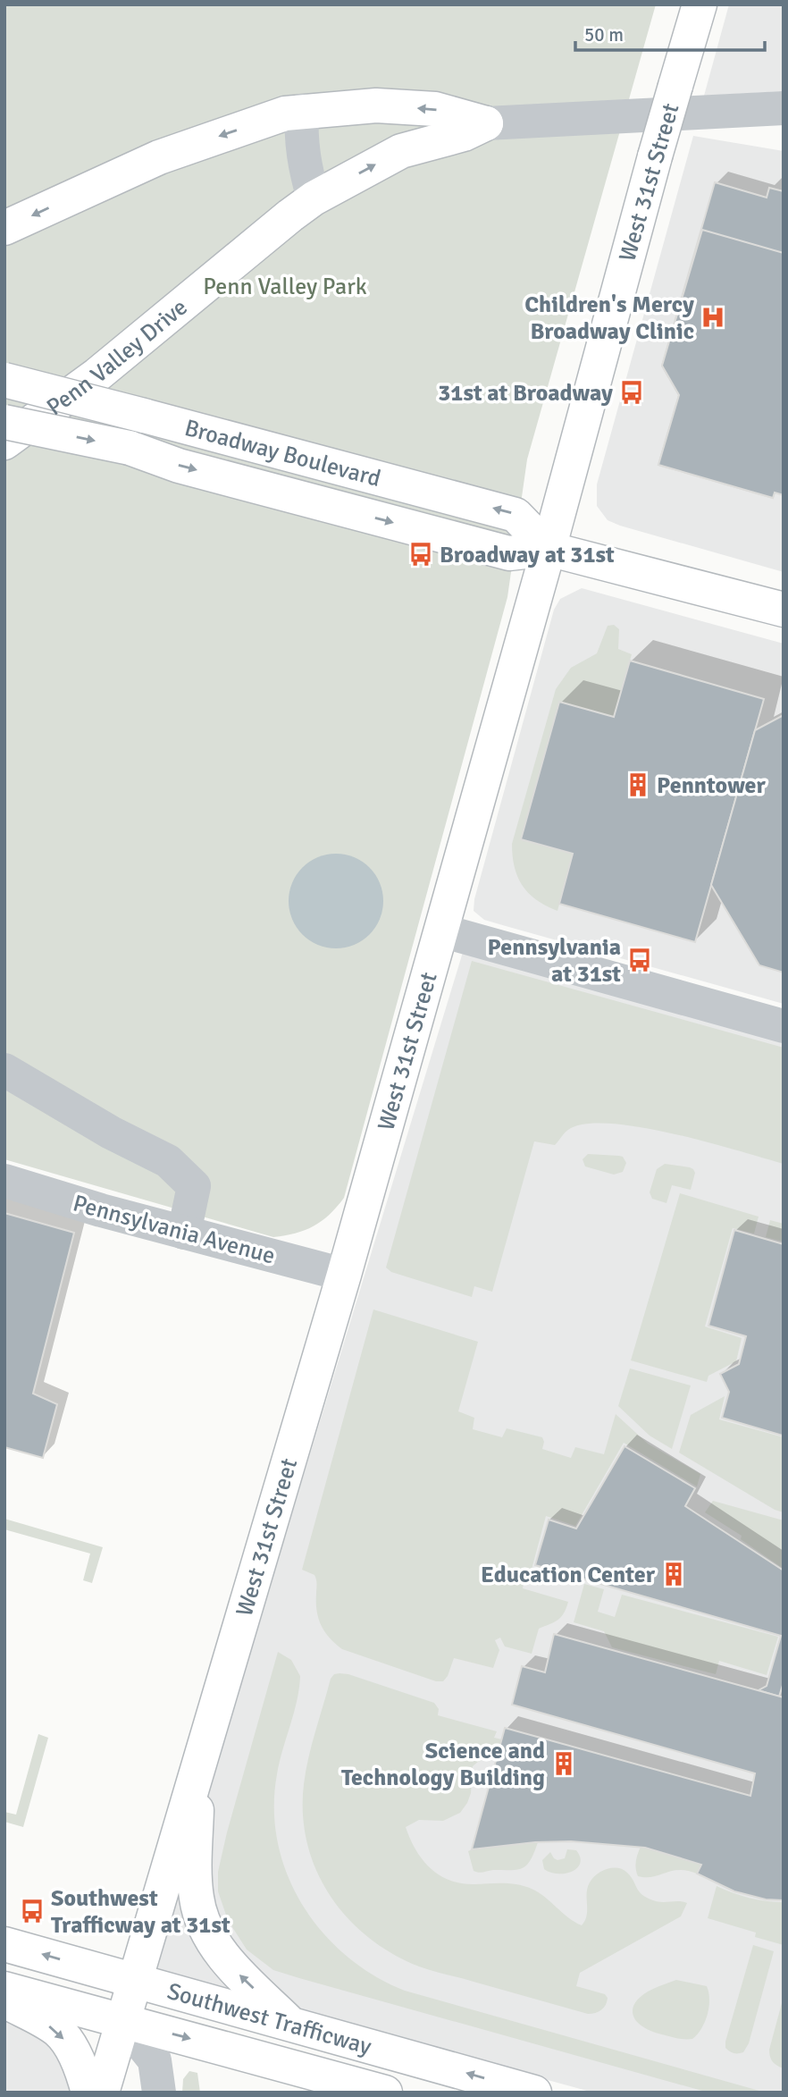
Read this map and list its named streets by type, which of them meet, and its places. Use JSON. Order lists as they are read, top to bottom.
{
  "streets": {
    "main road": [
      "West 31st Street",
      "Penn Valley Drive",
      "Broadway Boulevard",
      "Southwest Trafficway"
    ],
    "street": ["Pennsylvania Avenue"]
  },
  "crossings": [
    ["West 31st Street", "Broadway Boulevard"],
    ["West 31st Street", "Pennsylvania Avenue"],
    ["West 31st Street", "Southwest Trafficway"]
  ],
  "parks": ["Penn Valley Park"],
  "places": {
    "hospital": ["Children's Mercy Broadway Clinic"],
    "bus stop": [
      "31st at Broadway",
      "Broadway at 31st",
      "Pennsylvania at 31st",
      "Southwest Trafficway at 31st"
    ],
    "building": ["Penntower", "Education Center", "Science and Technology Building"]
  },
  "scale_bar": "50 m"
}
